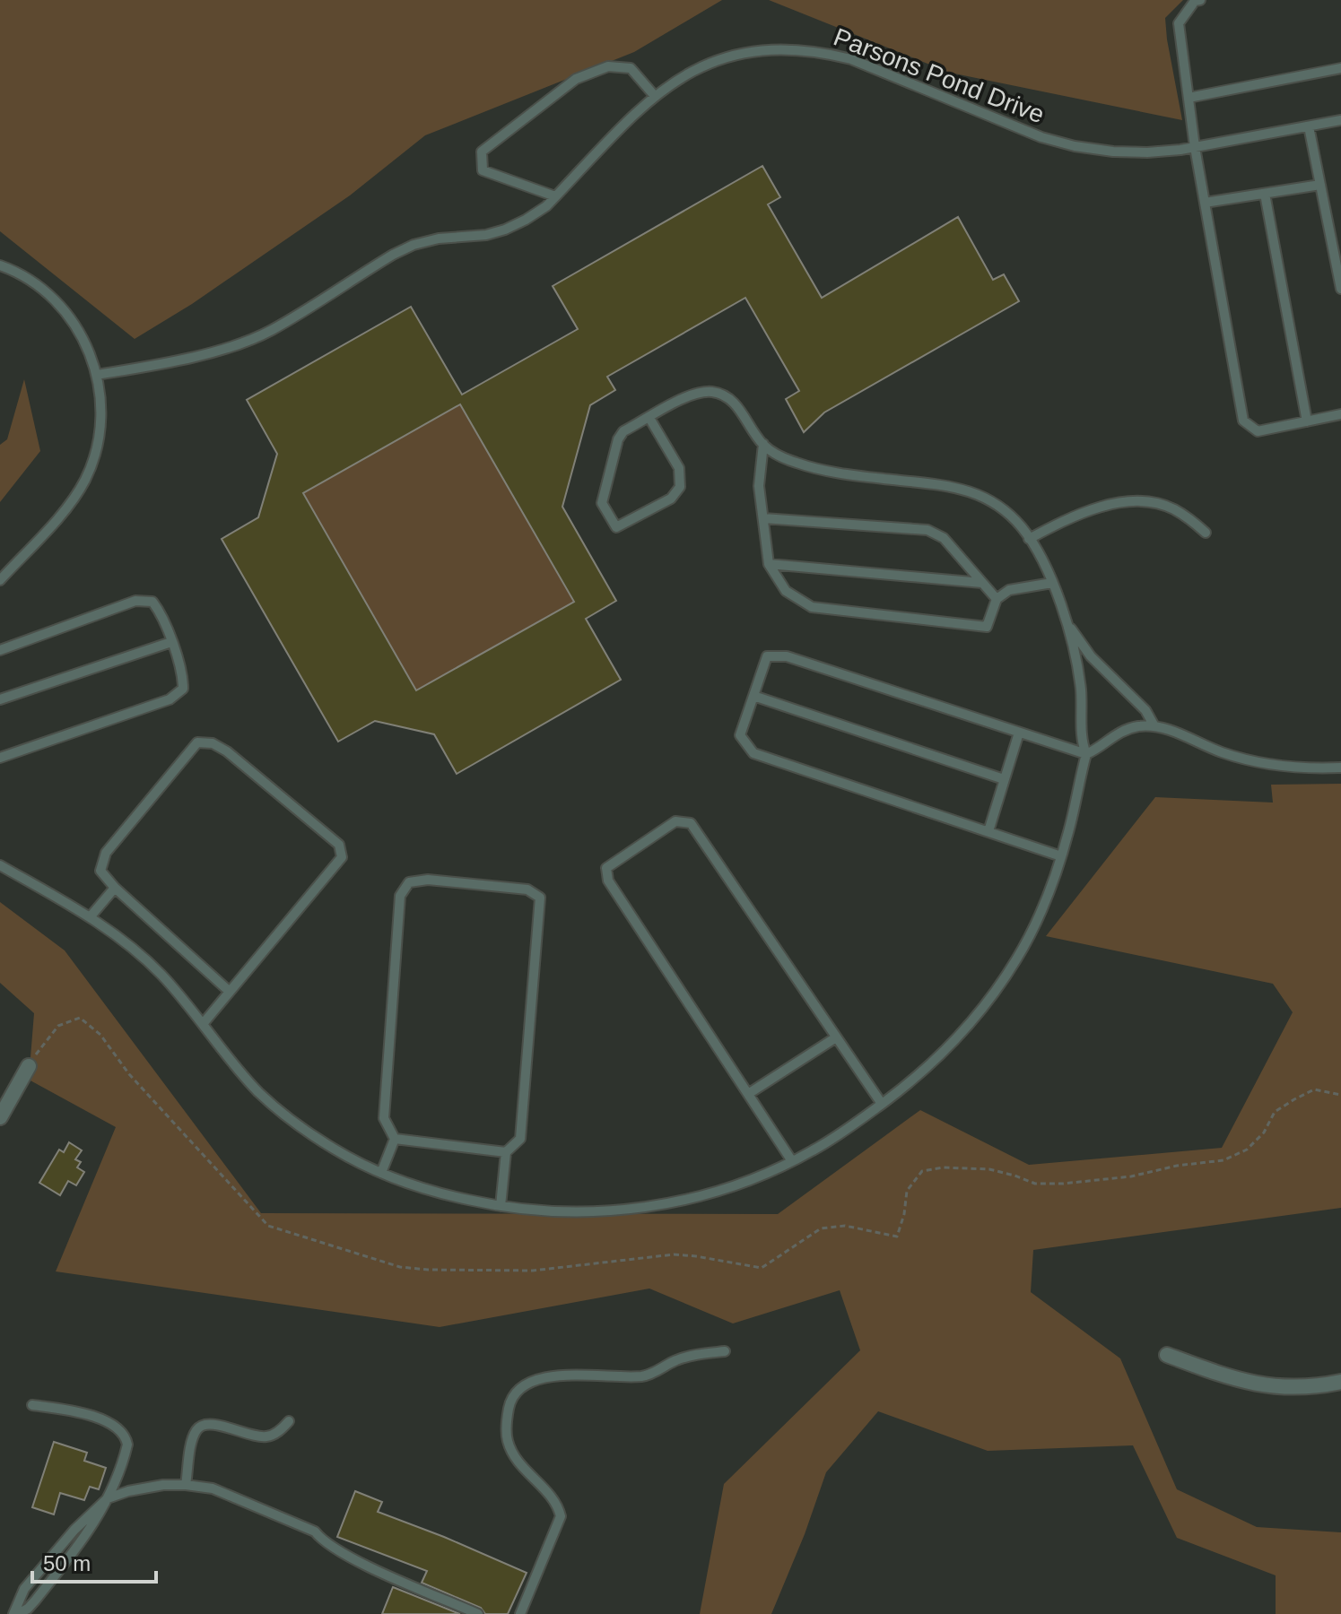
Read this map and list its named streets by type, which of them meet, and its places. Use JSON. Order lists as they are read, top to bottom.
{
  "streets": {
    "lane": ["Parsons Pond Drive"]
  },
  "scale_bar": "50 m"
}
